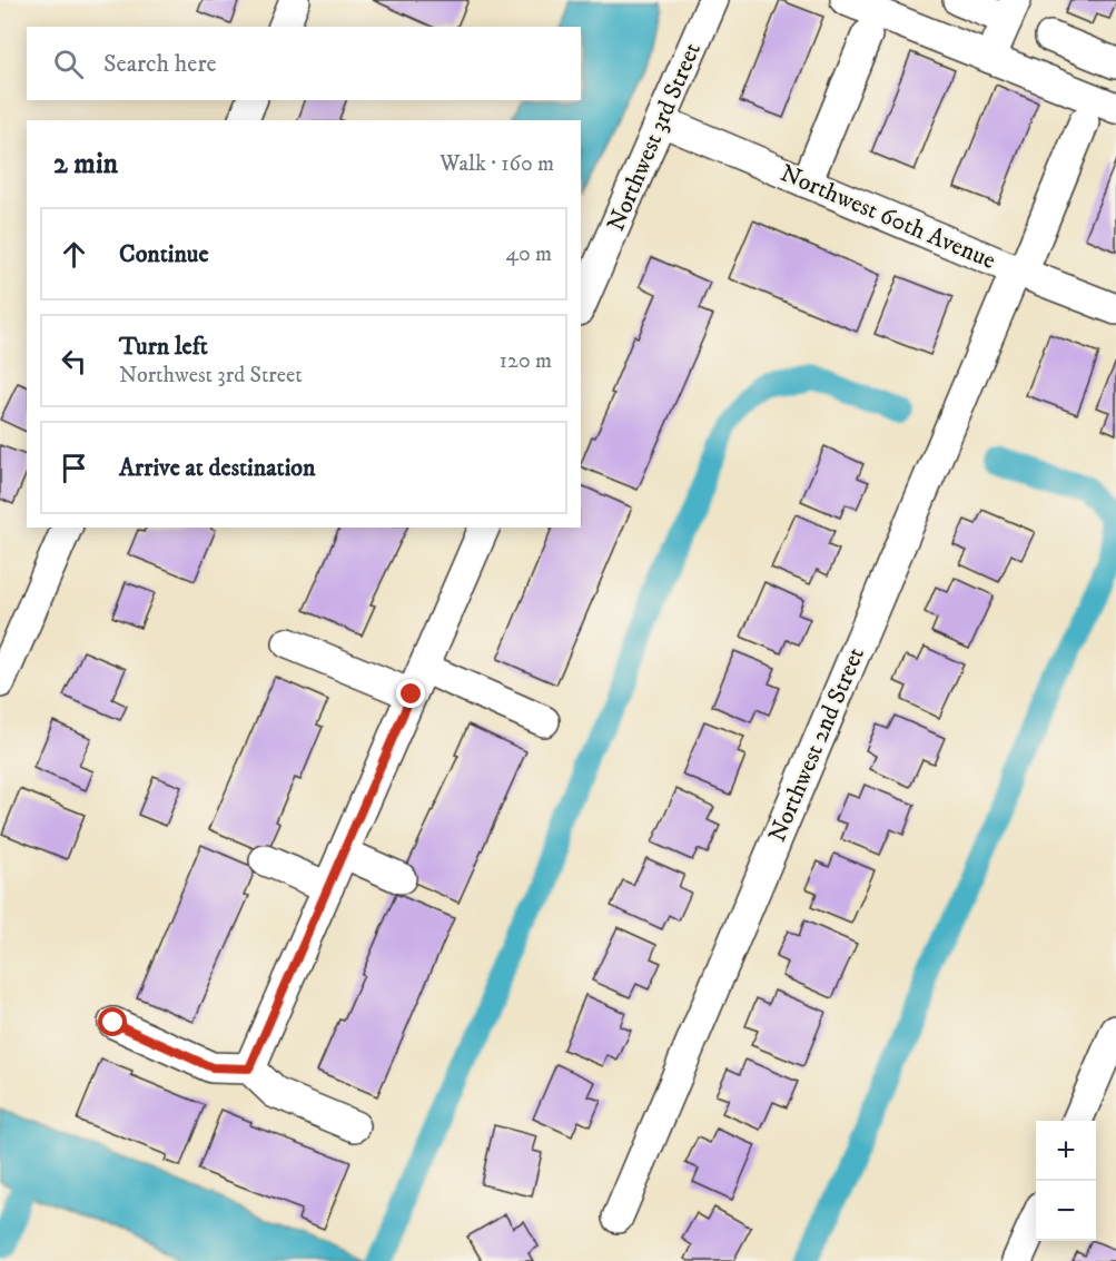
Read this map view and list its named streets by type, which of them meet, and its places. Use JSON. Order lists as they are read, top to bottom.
{
  "streets": {
    "street": ["Northwest 3rd Street", "Northwest 60th Avenue", "Northwest 2nd Street"]
  },
  "crossings": [
    ["Northwest 3rd Street", "Northwest 60th Avenue"],
    ["Northwest 60th Avenue", "Northwest 2nd Street"]
  ],
  "page": {
    "search": "Search here",
    "heading": ["2 min", "Walk · 160 m"],
    "list": [
      ["Continue", "40 m"],
      ["Turn left", "Northwest 3rd Street", "120 m"],
      "Arrive at destination"
    ],
    "map_buttons": ["+", "−"]
  }
}
